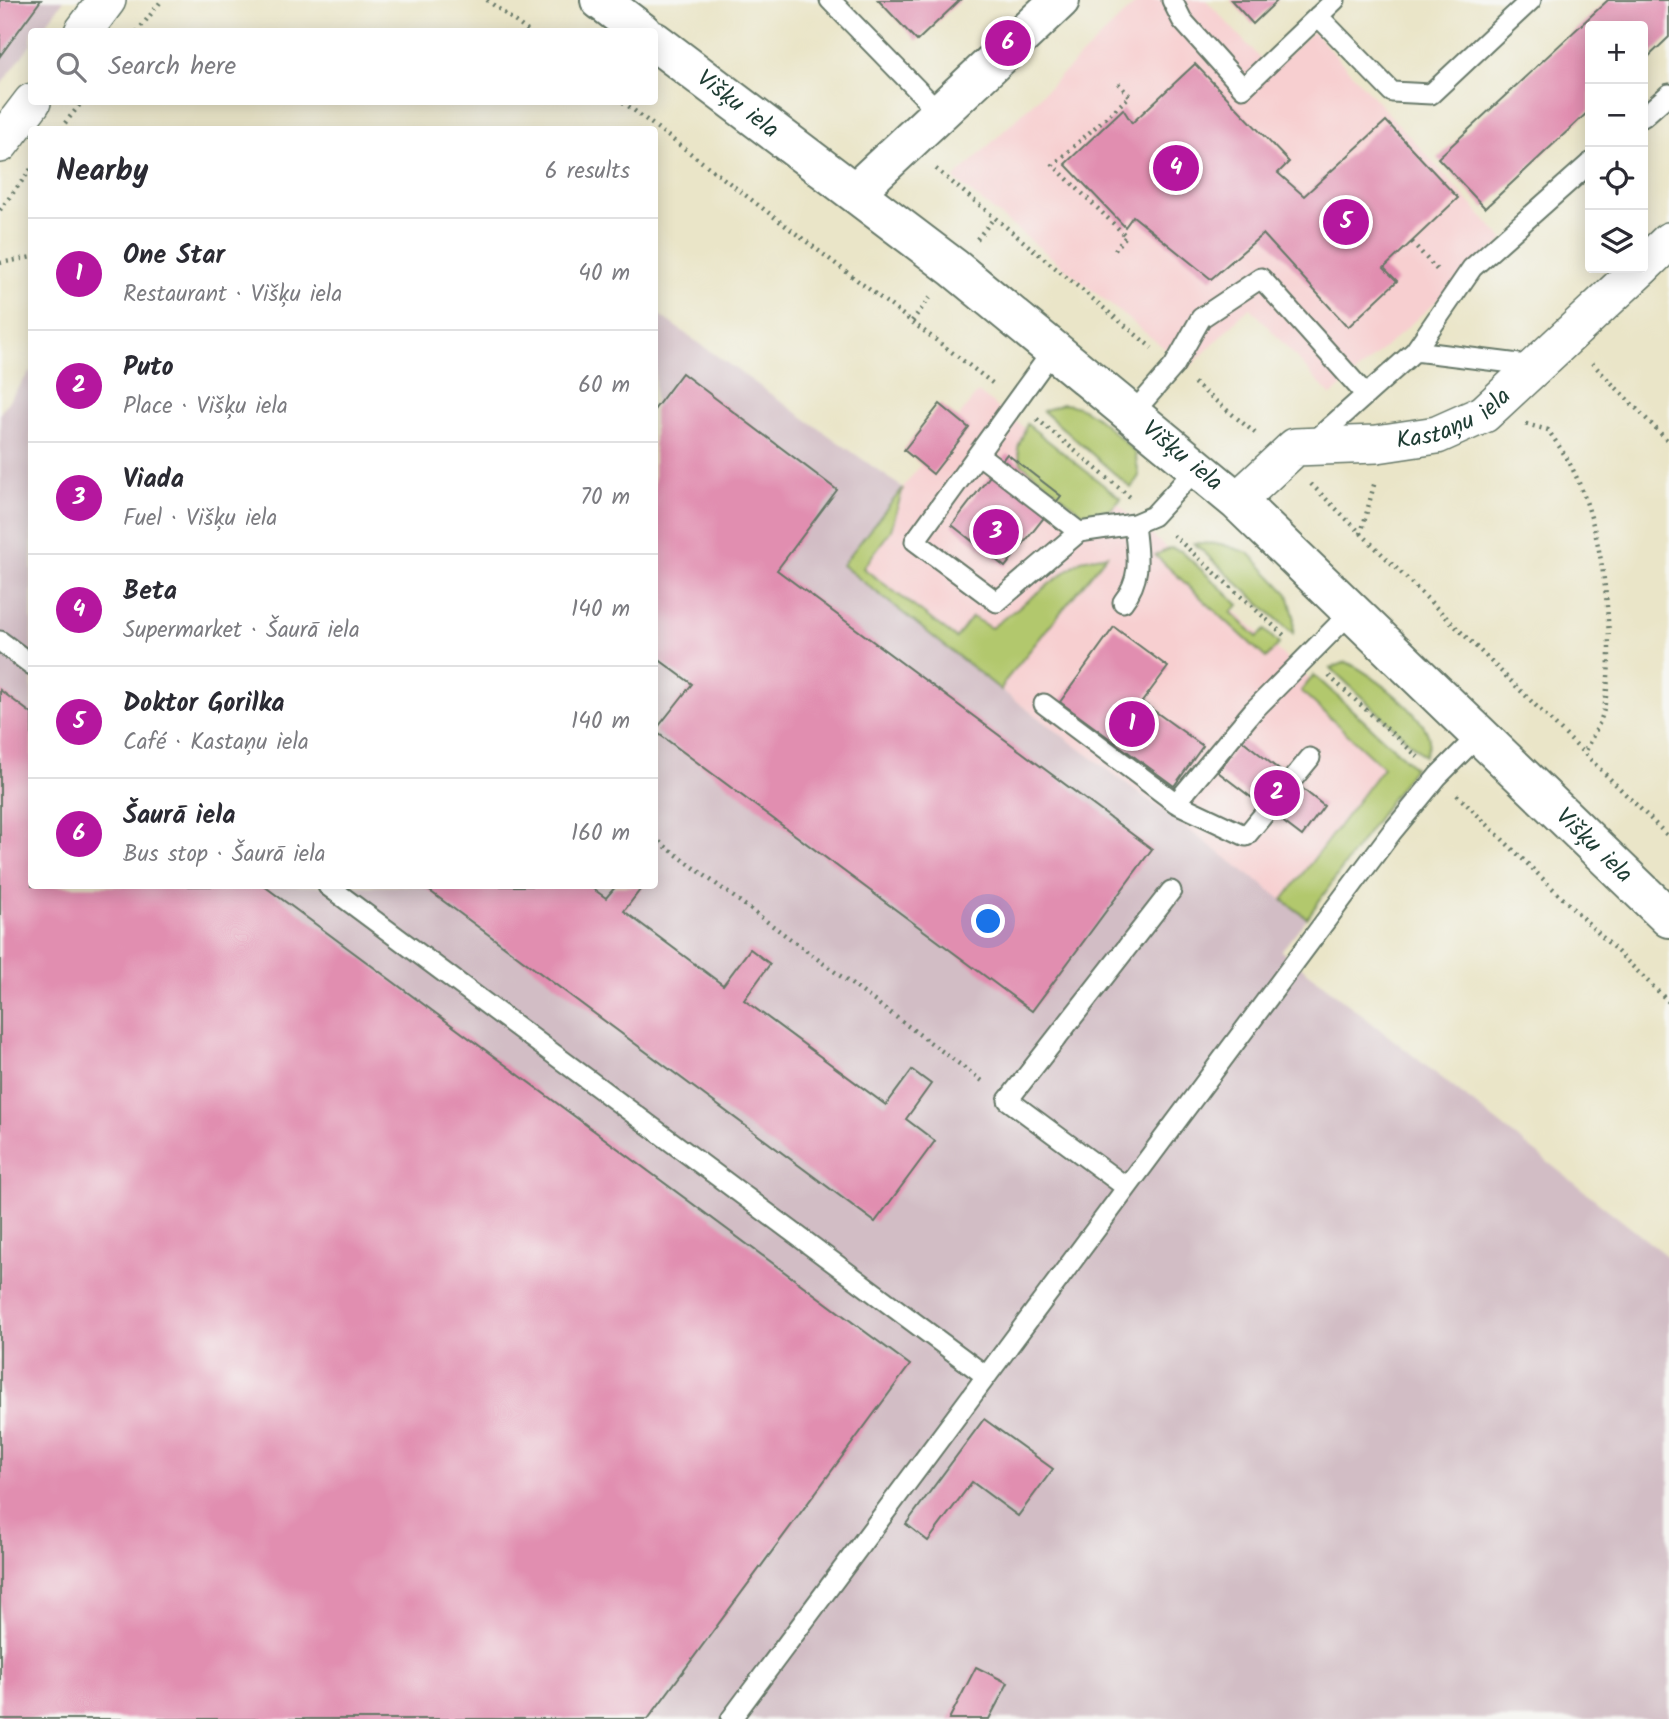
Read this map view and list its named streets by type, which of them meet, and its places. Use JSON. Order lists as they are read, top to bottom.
{
  "streets": {
    "street": ["Višķu iela", "Kastaņu iela"]
  },
  "page": {
    "pins": [
      "6",
      "4",
      "5",
      "3",
      "1",
      "2"
    ],
    "map_buttons": ["+", "−"],
    "search": "Search here",
    "heading": ["Nearby", "6 results"],
    "list": [
      {
        "mark": "1",
        "name": "One Star",
        "note": "Restaurant · Višķu iela",
        "value": "40 m"
      },
      {
        "mark": "2",
        "name": "Puto",
        "note": "Place · Višķu iela",
        "value": "60 m"
      },
      {
        "mark": "3",
        "name": "Viada",
        "note": "Fuel · Višķu iela",
        "value": "70 m"
      },
      {
        "mark": "4",
        "name": "Beta",
        "note": "Supermarket · Šaurā iela",
        "value": "140 m"
      },
      {
        "mark": "5",
        "name": "Doktor Gorilka",
        "note": "Café · Kastaņu iela",
        "value": "140 m"
      },
      {
        "mark": "6",
        "name": "Šaurā iela",
        "note": "Bus stop · Šaurā iela",
        "value": "160 m"
      }
    ]
  }
}
